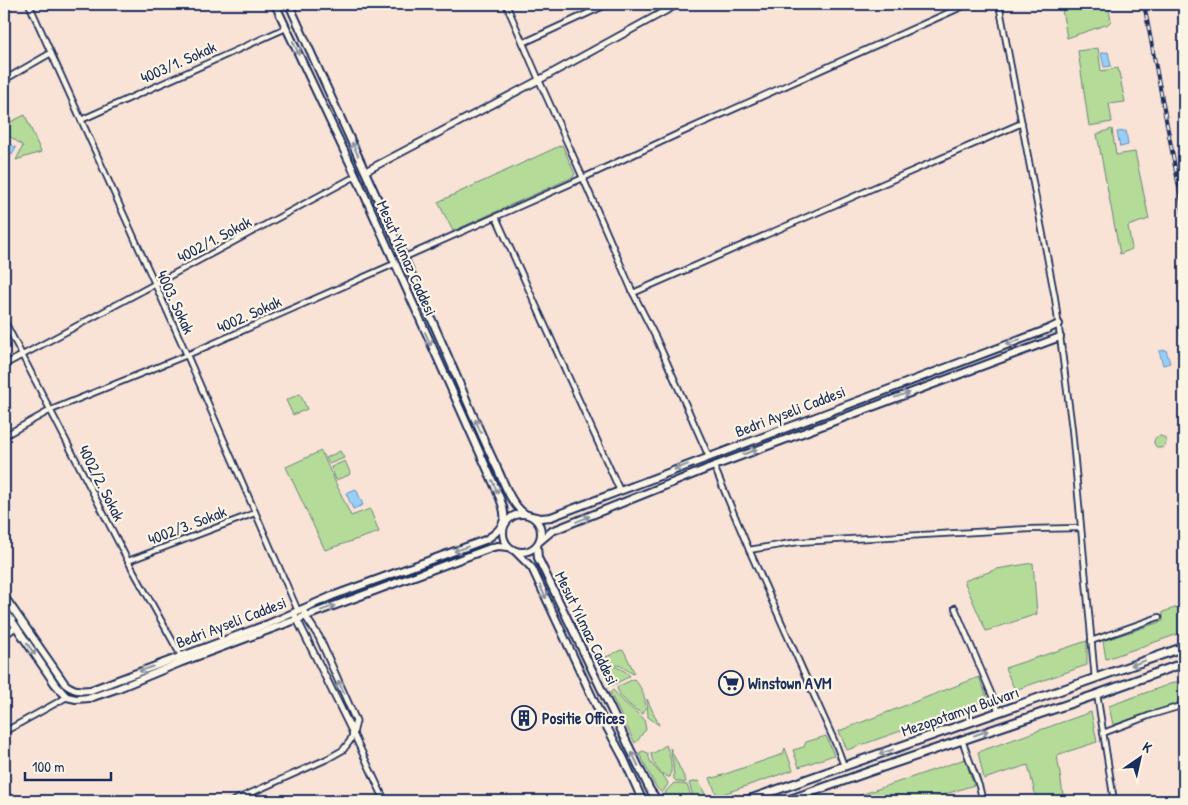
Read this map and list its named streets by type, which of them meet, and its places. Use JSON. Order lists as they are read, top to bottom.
{
  "streets": {
    "main road": ["Mesut Yılmaz Caddesi", "Bedri Ayseli Caddesi", "Mezopotamya Bulvarı"],
    "street": [
      "4003/1. Sokak",
      "4002/1. Sokak",
      "4003. Sokak",
      "4002. Sokak",
      "4002/2. Sokak",
      "4002/3. Sokak"
    ]
  },
  "crossings": [
    ["4003/1. Sokak", "Mesut Yılmaz Caddesi"],
    ["4003/1. Sokak", "4003. Sokak"],
    ["4002/1. Sokak", "Mesut Yılmaz Caddesi"],
    ["4002/1. Sokak", "4003. Sokak"],
    ["4002/1. Sokak", "4002/2. Sokak"],
    ["Mesut Yılmaz Caddesi", "4002. Sokak"],
    ["Mesut Yılmaz Caddesi", "Bedri Ayseli Caddesi"],
    ["4003. Sokak", "4002. Sokak"],
    ["4003. Sokak", "Bedri Ayseli Caddesi"],
    ["4003. Sokak", "4002/3. Sokak"],
    ["4002. Sokak", "4002/2. Sokak"],
    ["Bedri Ayseli Caddesi", "4002/2. Sokak"],
    ["4002/2. Sokak", "4002/3. Sokak"]
  ],
  "places": {
    "supermarket": ["Winstown AVM"],
    "building": ["Positie Offices"]
  },
  "scale_bar": "100 m",
  "north": "top right"
}
